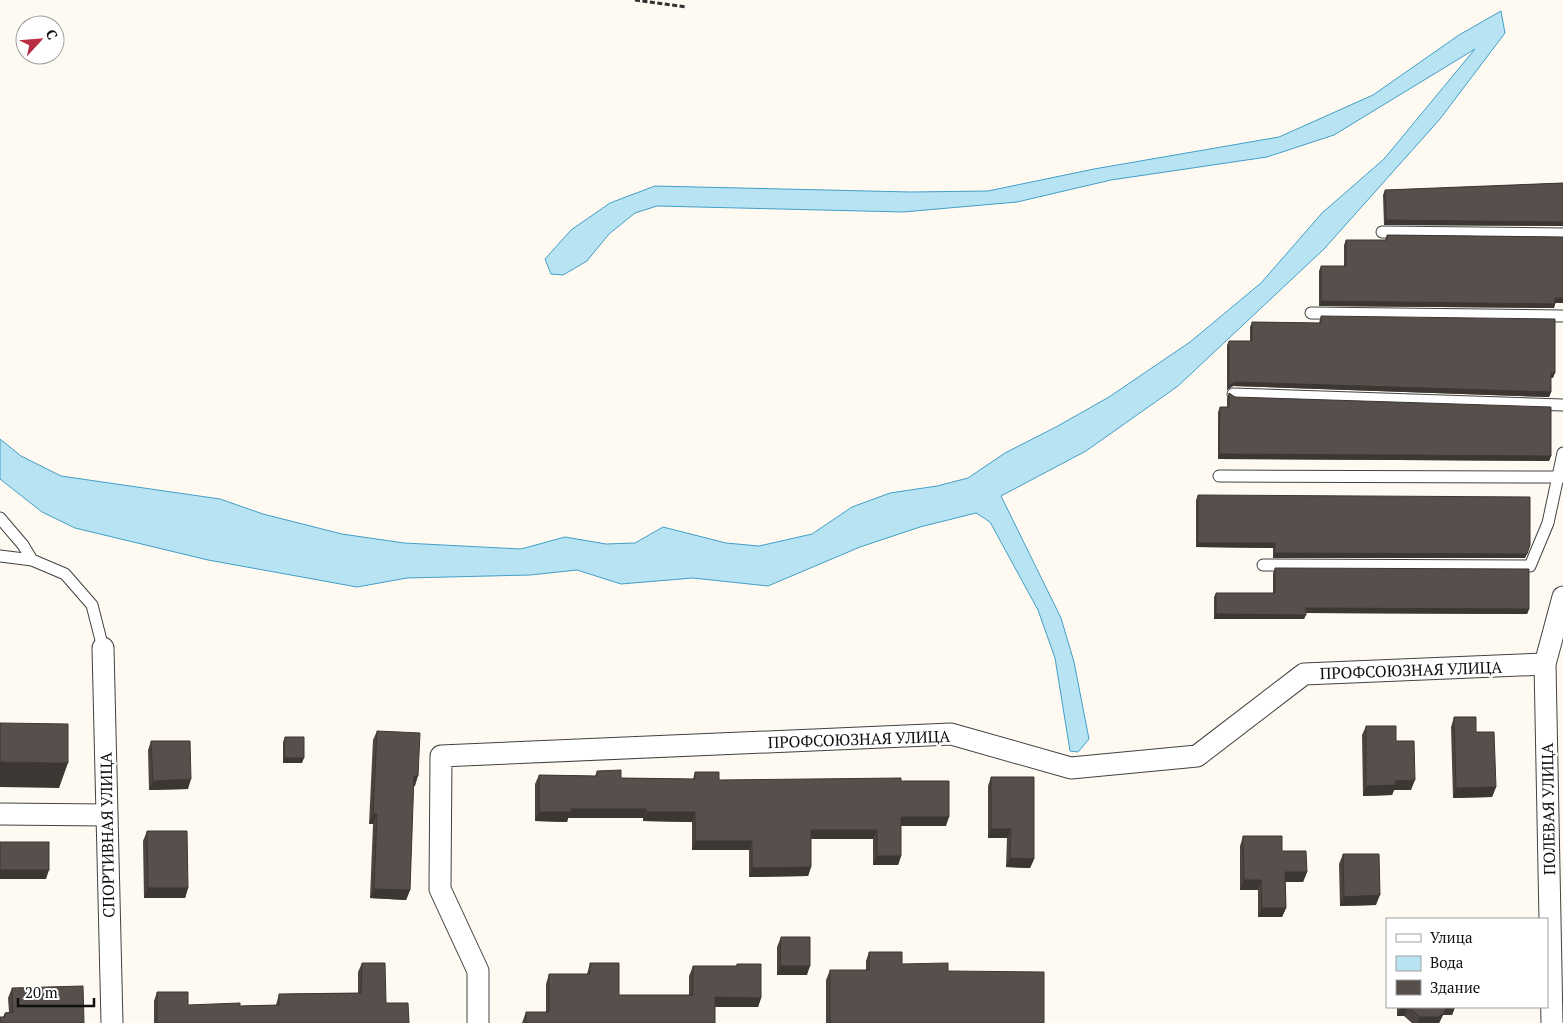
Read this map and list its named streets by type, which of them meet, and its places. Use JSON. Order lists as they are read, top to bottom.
{
  "streets": {
    "street": ["ПРОФСОЮЗНАЯ УЛИЦА", "ПОЛЕВАЯ УЛИЦА", "СПОРТИВНАЯ УЛИЦА"]
  },
  "crossings": [
    ["ПРОФСОЮЗНАЯ УЛИЦА", "ПОЛЕВАЯ УЛИЦА"]
  ],
  "legend": ["Улица", "Вода", "Здание"],
  "scale_bar": "20 m",
  "north": "top right"
}
